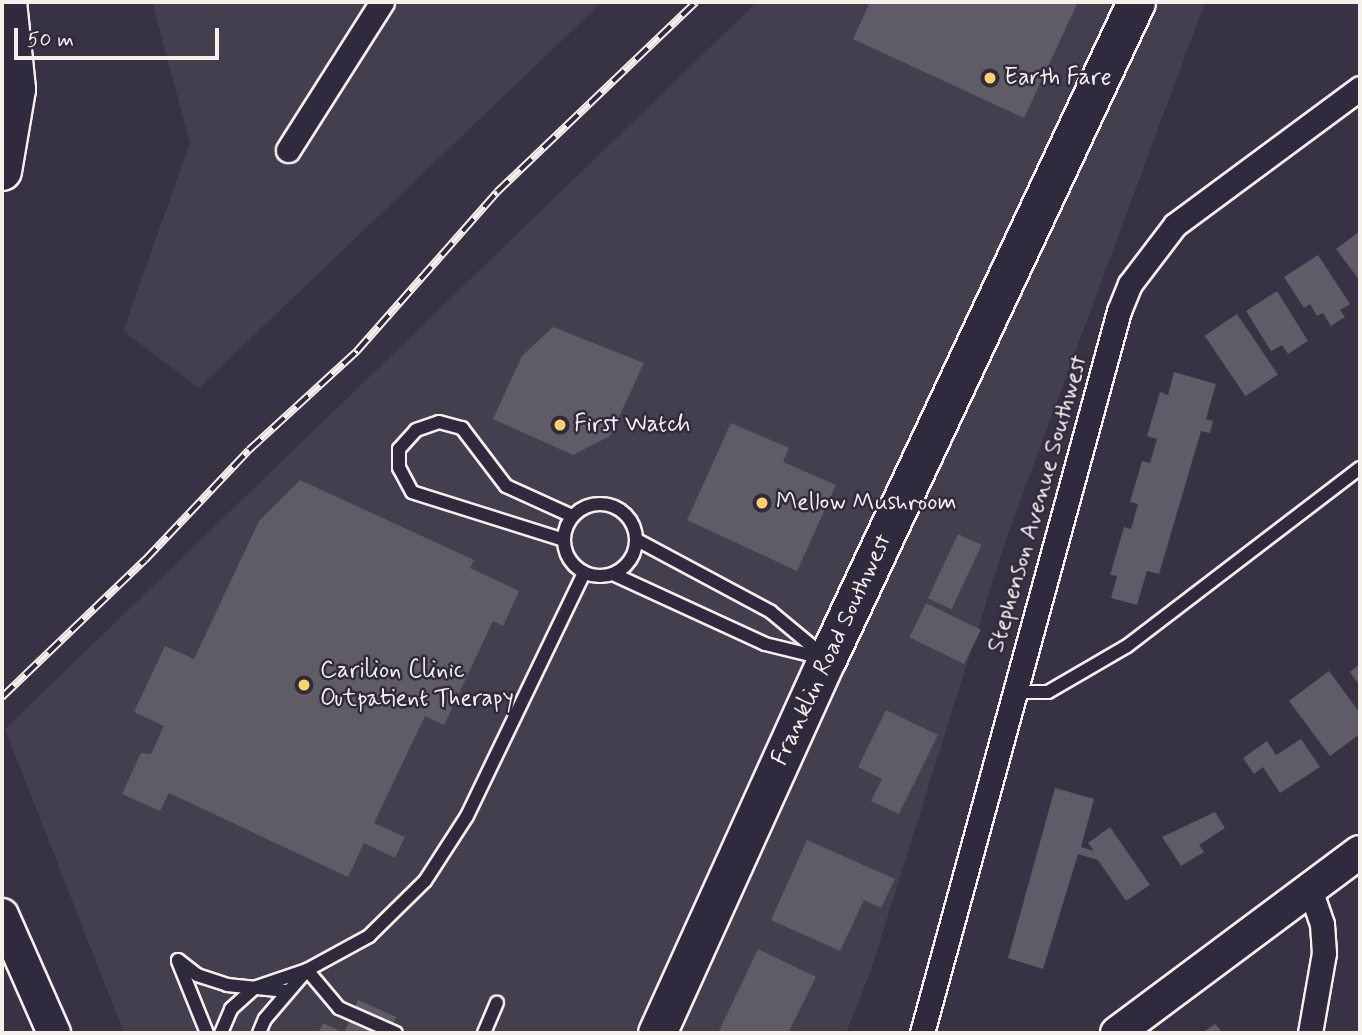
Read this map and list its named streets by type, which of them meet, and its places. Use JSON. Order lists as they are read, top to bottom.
{
  "streets": {
    "main road": ["Franklin Road Southwest"],
    "street": ["Stephenson Avenue Southwest"]
  },
  "places": [
    "Earth Fare",
    "First Watch",
    "Mellow Mushroom",
    "Carilion Clinic Outpatient Therapy"
  ],
  "scale_bar": "50 m"
}
